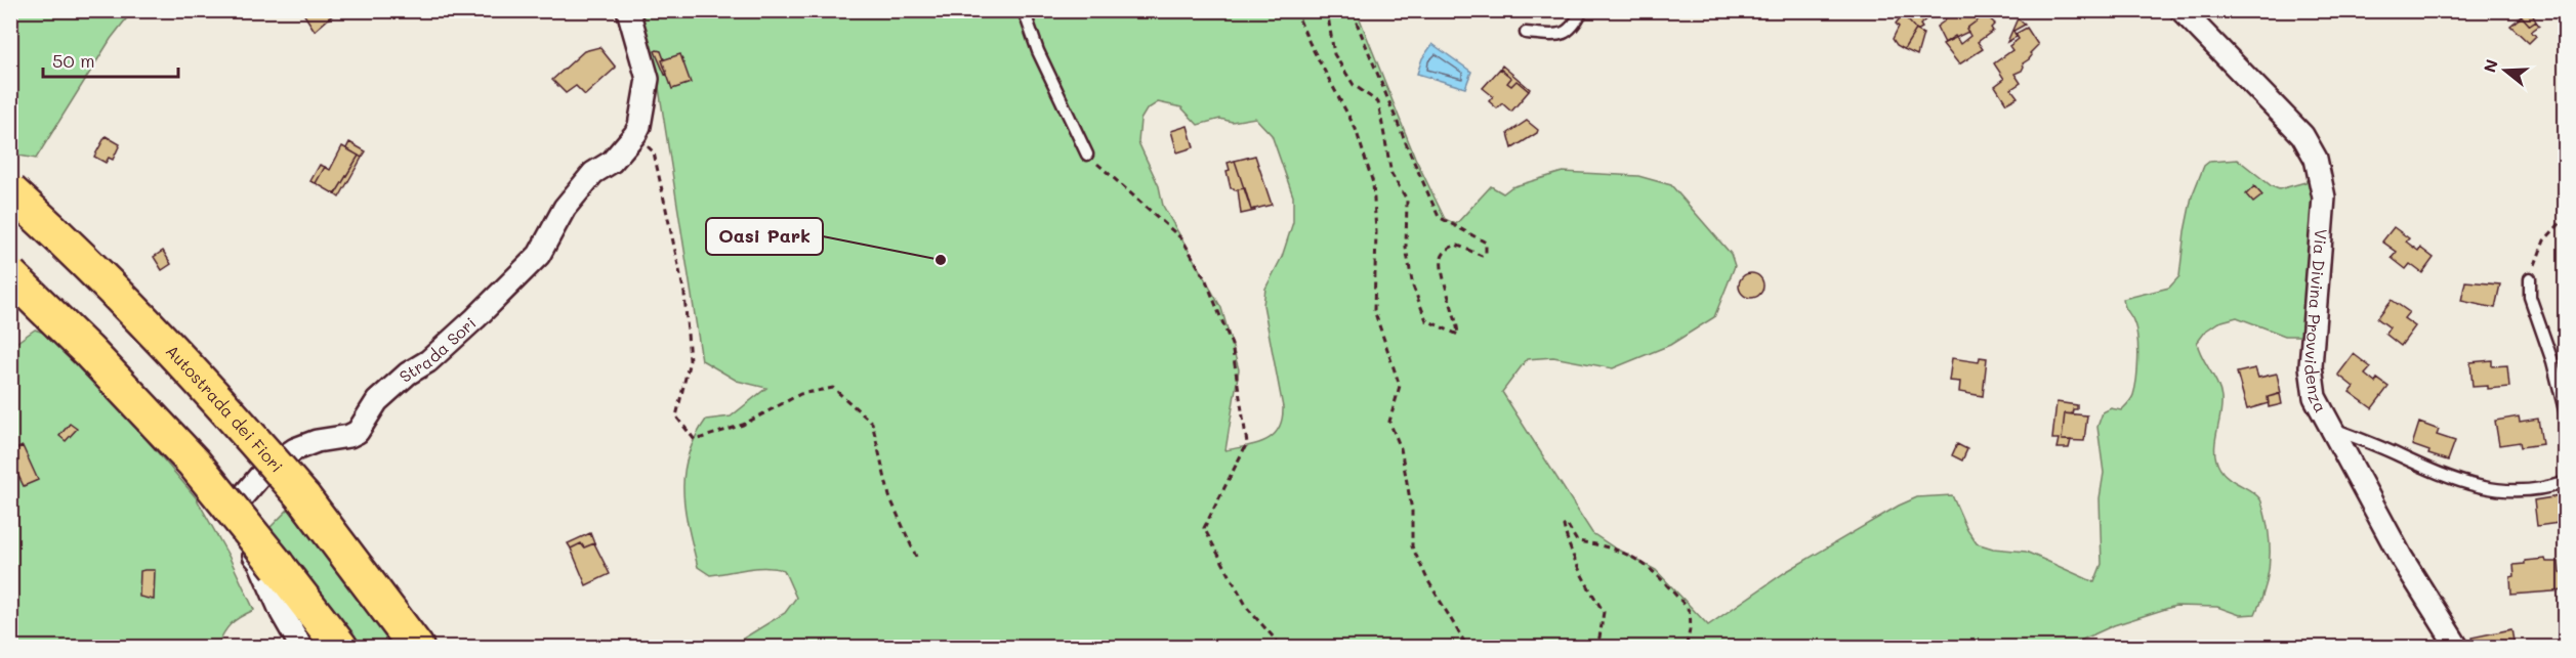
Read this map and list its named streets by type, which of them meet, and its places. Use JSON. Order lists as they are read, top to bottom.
{
  "streets": {
    "highway": ["Autostrada dei Fiori"],
    "street": ["Via Divina Provvidenza", "Strada Sori"]
  },
  "places": ["Oasi Park"],
  "scale_bar": "50 m",
  "north": "left"
}
